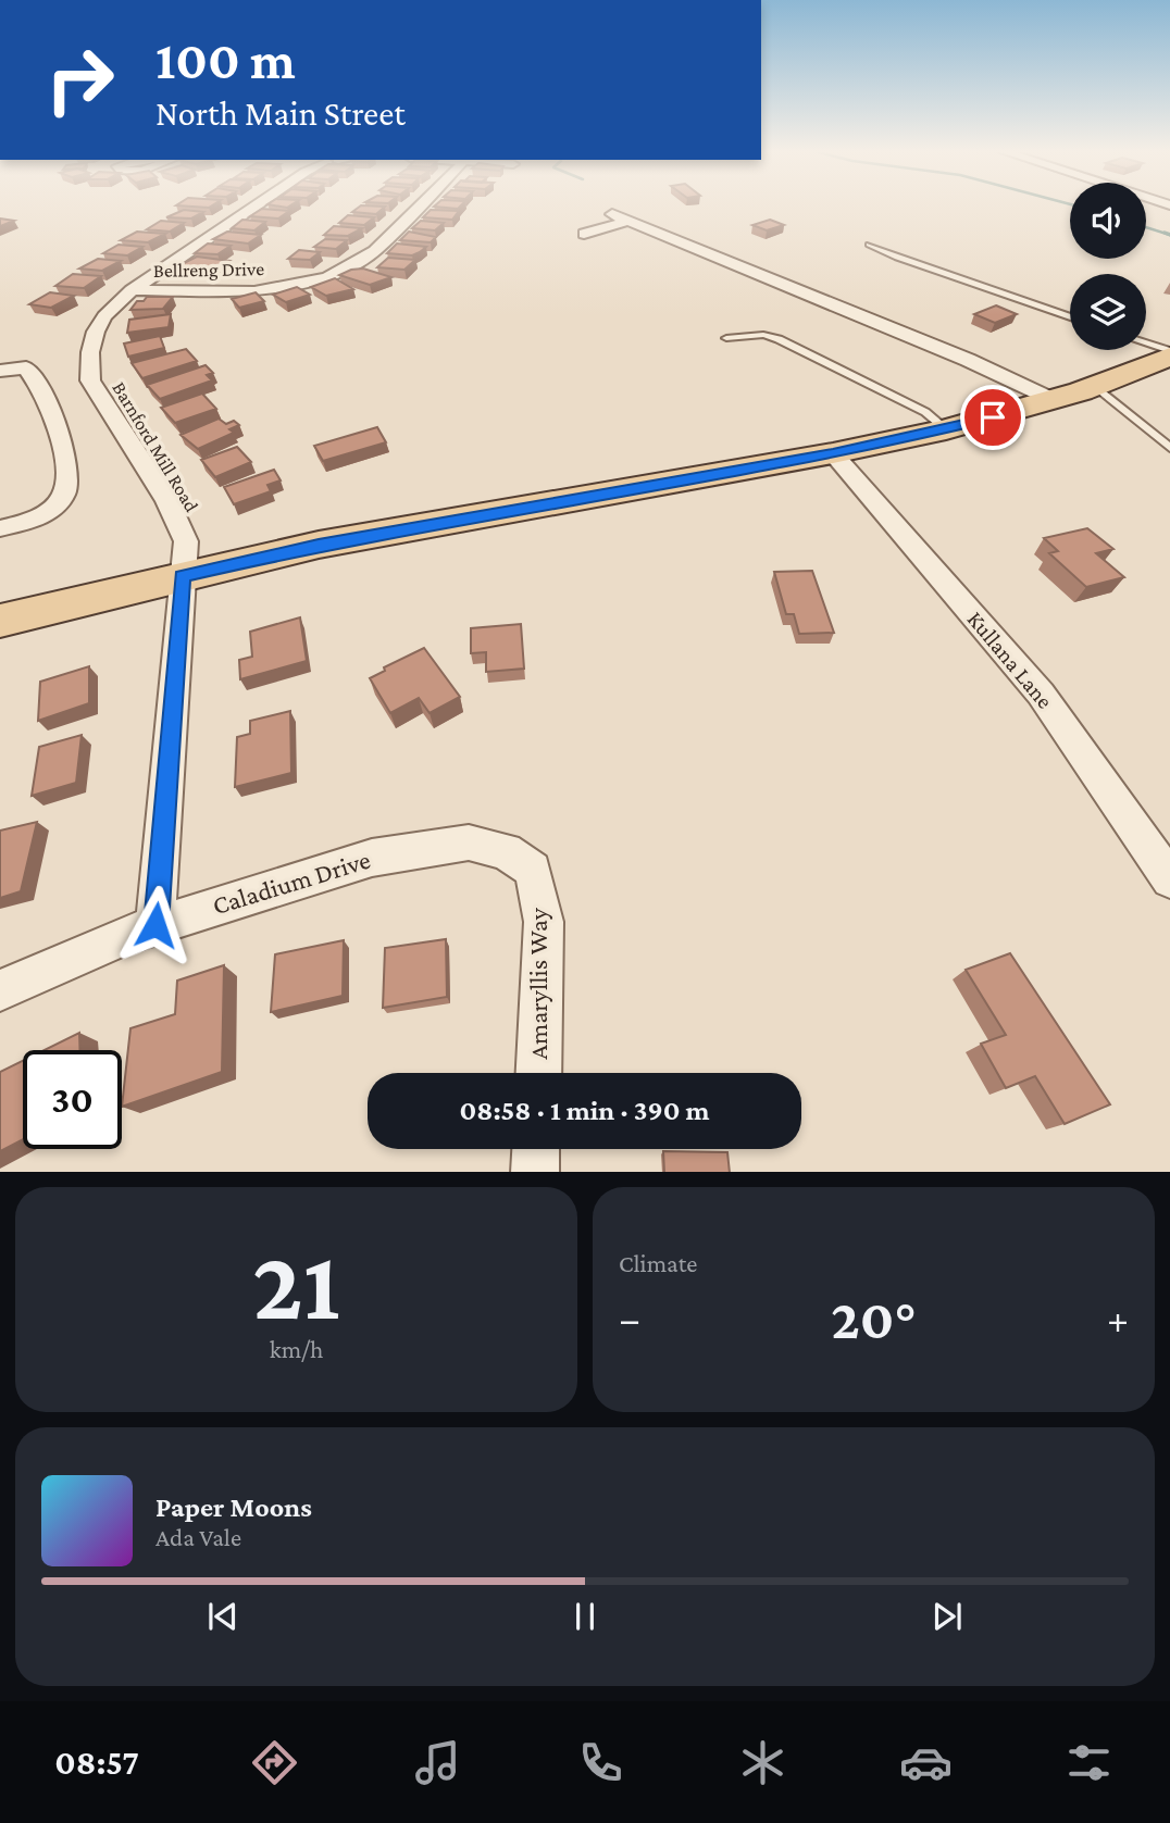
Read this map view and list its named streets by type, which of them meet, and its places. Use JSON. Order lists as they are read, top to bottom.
{
  "streets": {
    "street": [
      "Bellreng Drive",
      "Barnford Mill Road",
      "Kullana Lane",
      "Caladium Drive",
      "Amaryllis Way"
    ]
  },
  "crossings": [
    ["Bellreng Drive", "Barnford Mill Road"],
    ["Barnford Mill Road", "Caladium Drive"],
    ["Caladium Drive", "Amaryllis Way"]
  ],
  "page": {
    "turn": ["100 m", "North Main Street"],
    "limit": "30",
    "trip": "08:58 · 1 min · 390 m",
    "tile": [
      ["21", "km/h"],
      "Climate"
    ],
    "heat": ["−", "20°", "+"],
    "song": ["Paper Moons", "Ada Vale"],
    "tabs": "08:57"
  }
}
